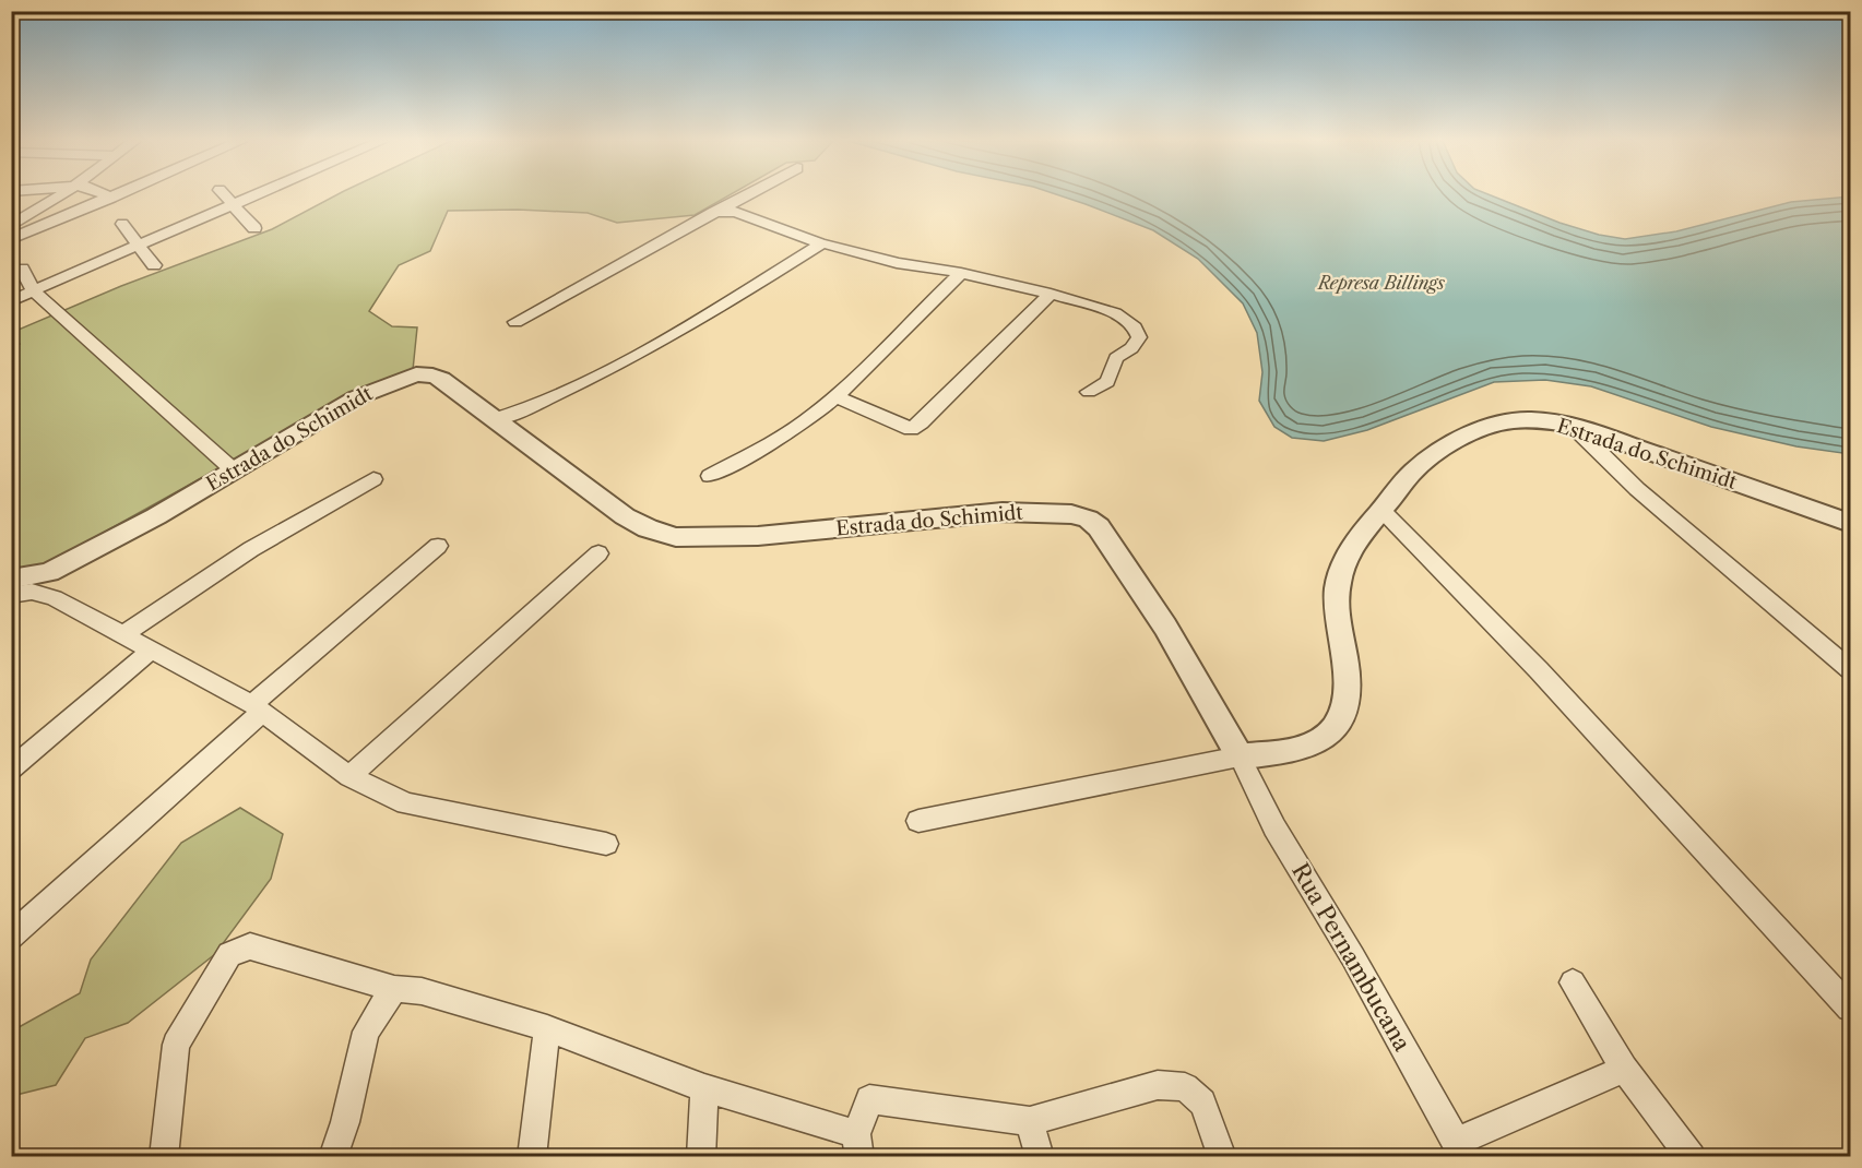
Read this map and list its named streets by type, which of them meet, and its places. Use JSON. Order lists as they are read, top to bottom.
{
  "streets": {
    "street": ["Estrada do Schimidt", "Rua Pernambucana"]
  },
  "crossings": [
    ["Estrada do Schimidt", "Rua Pernambucana"]
  ],
  "water": ["Represa Billings"]
}
